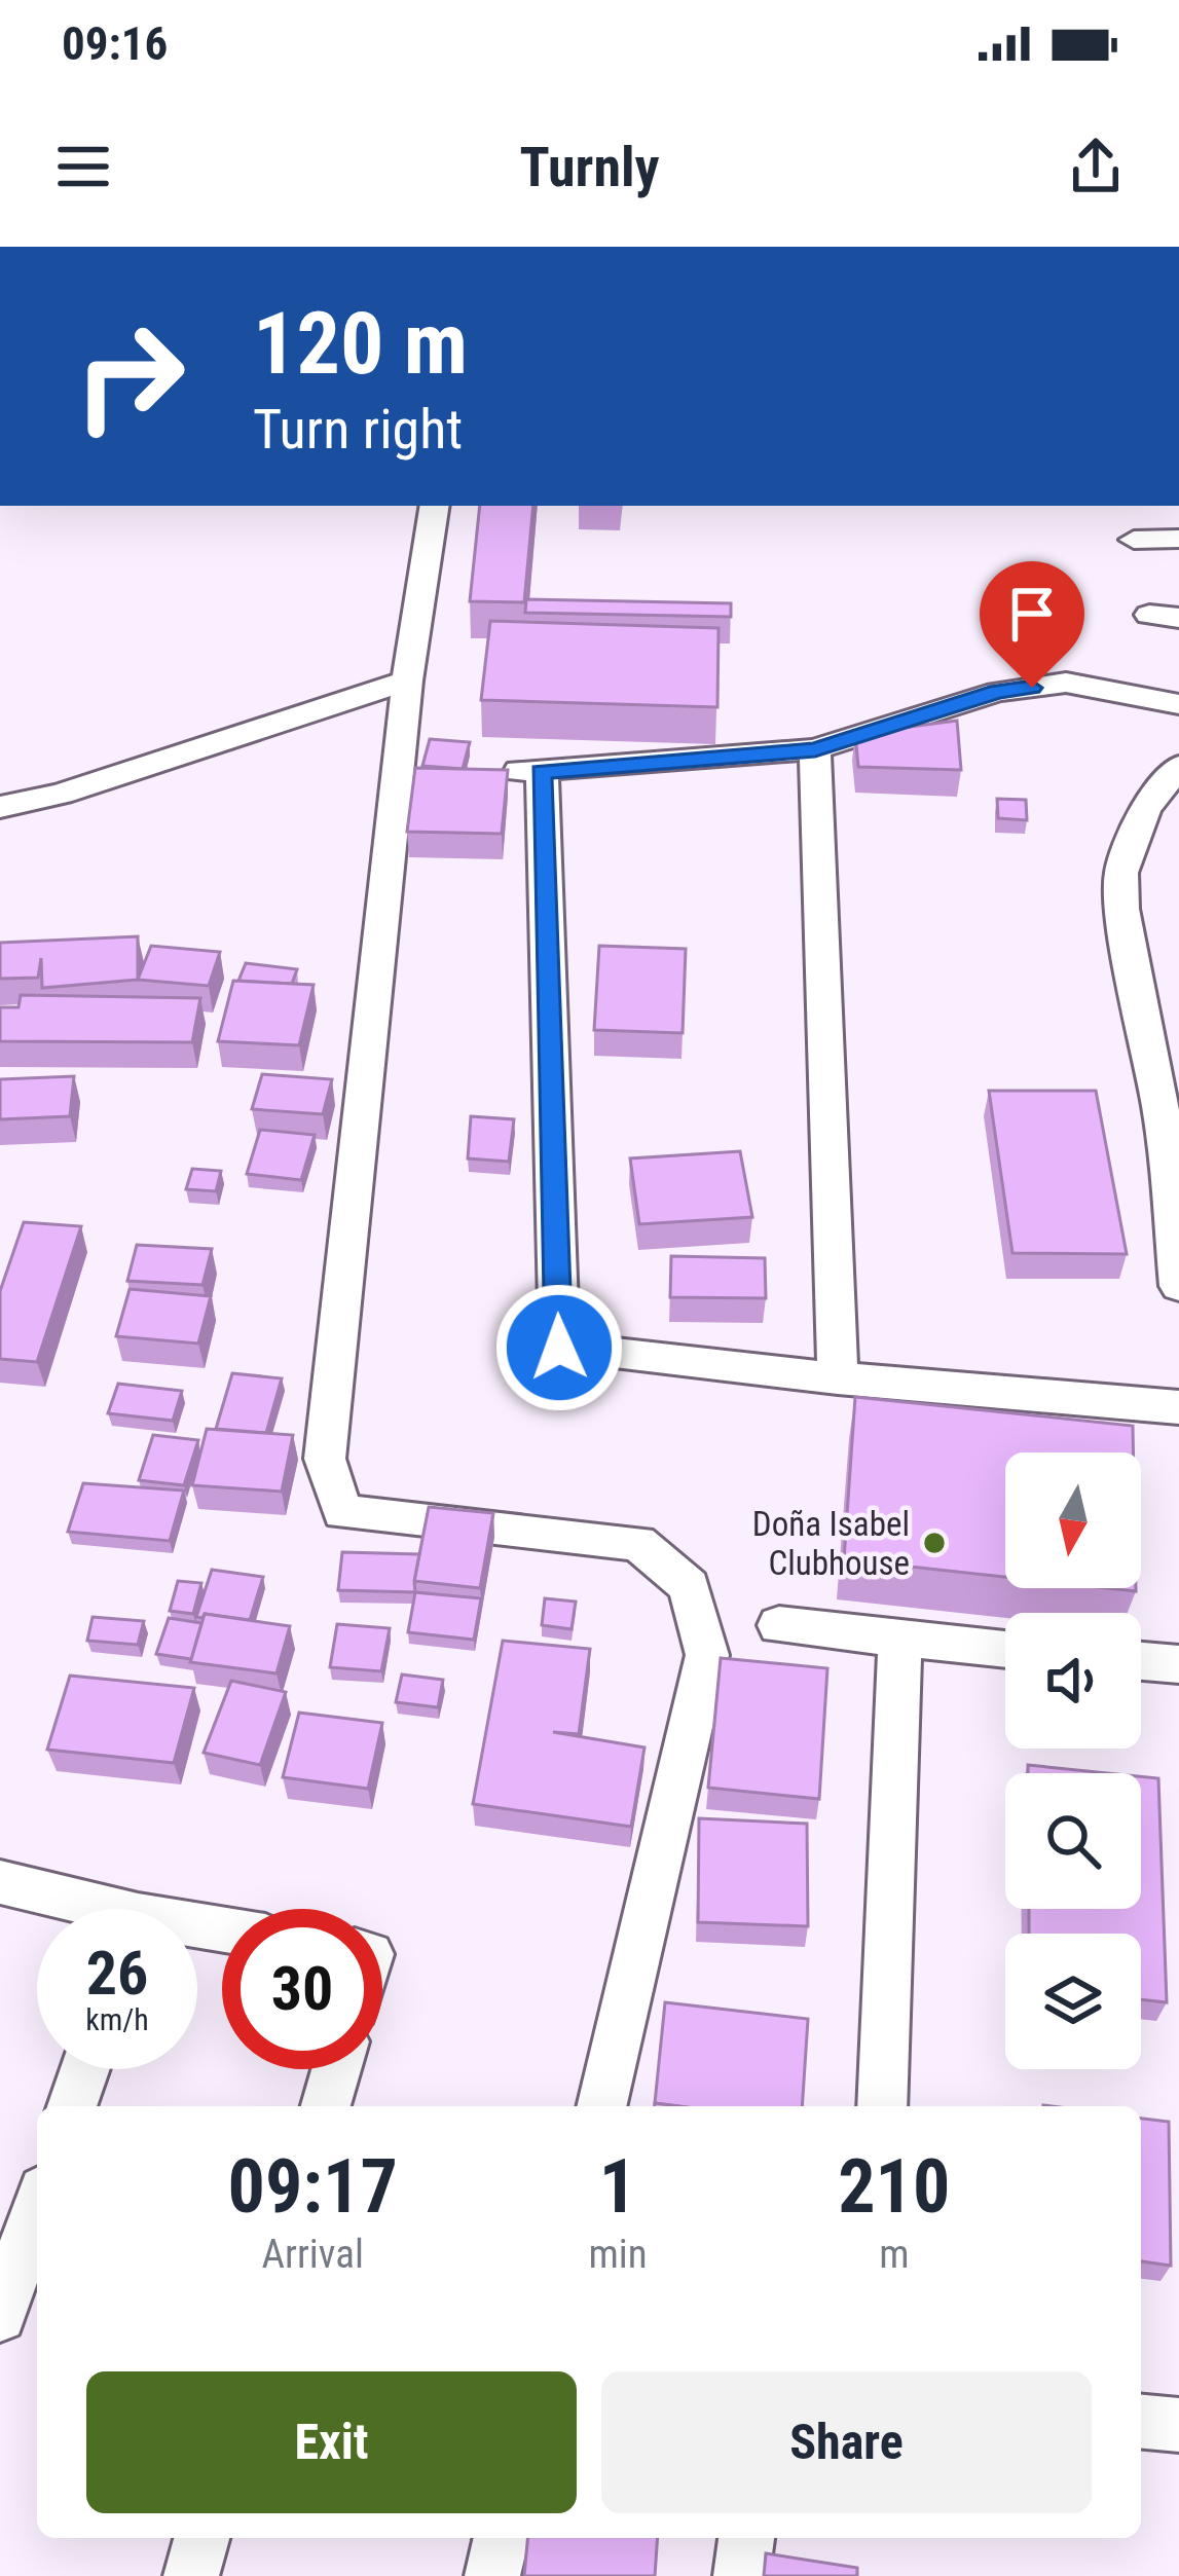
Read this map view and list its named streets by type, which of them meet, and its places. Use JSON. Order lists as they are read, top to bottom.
{
  "places": ["Doña Isabel Clubhouse"],
  "north": "bottom",
  "page": {
    "status": "09:16",
    "header": "Turnly",
    "turn": ["120 m", "Turn right"],
    "speed": "26 km/h",
    "limit": "30",
    "eta": [
      "09:17",
      "Arrival",
      "1",
      "min",
      "210",
      "m"
    ],
    "buttons": ["Exit", "Share"]
  }
}
